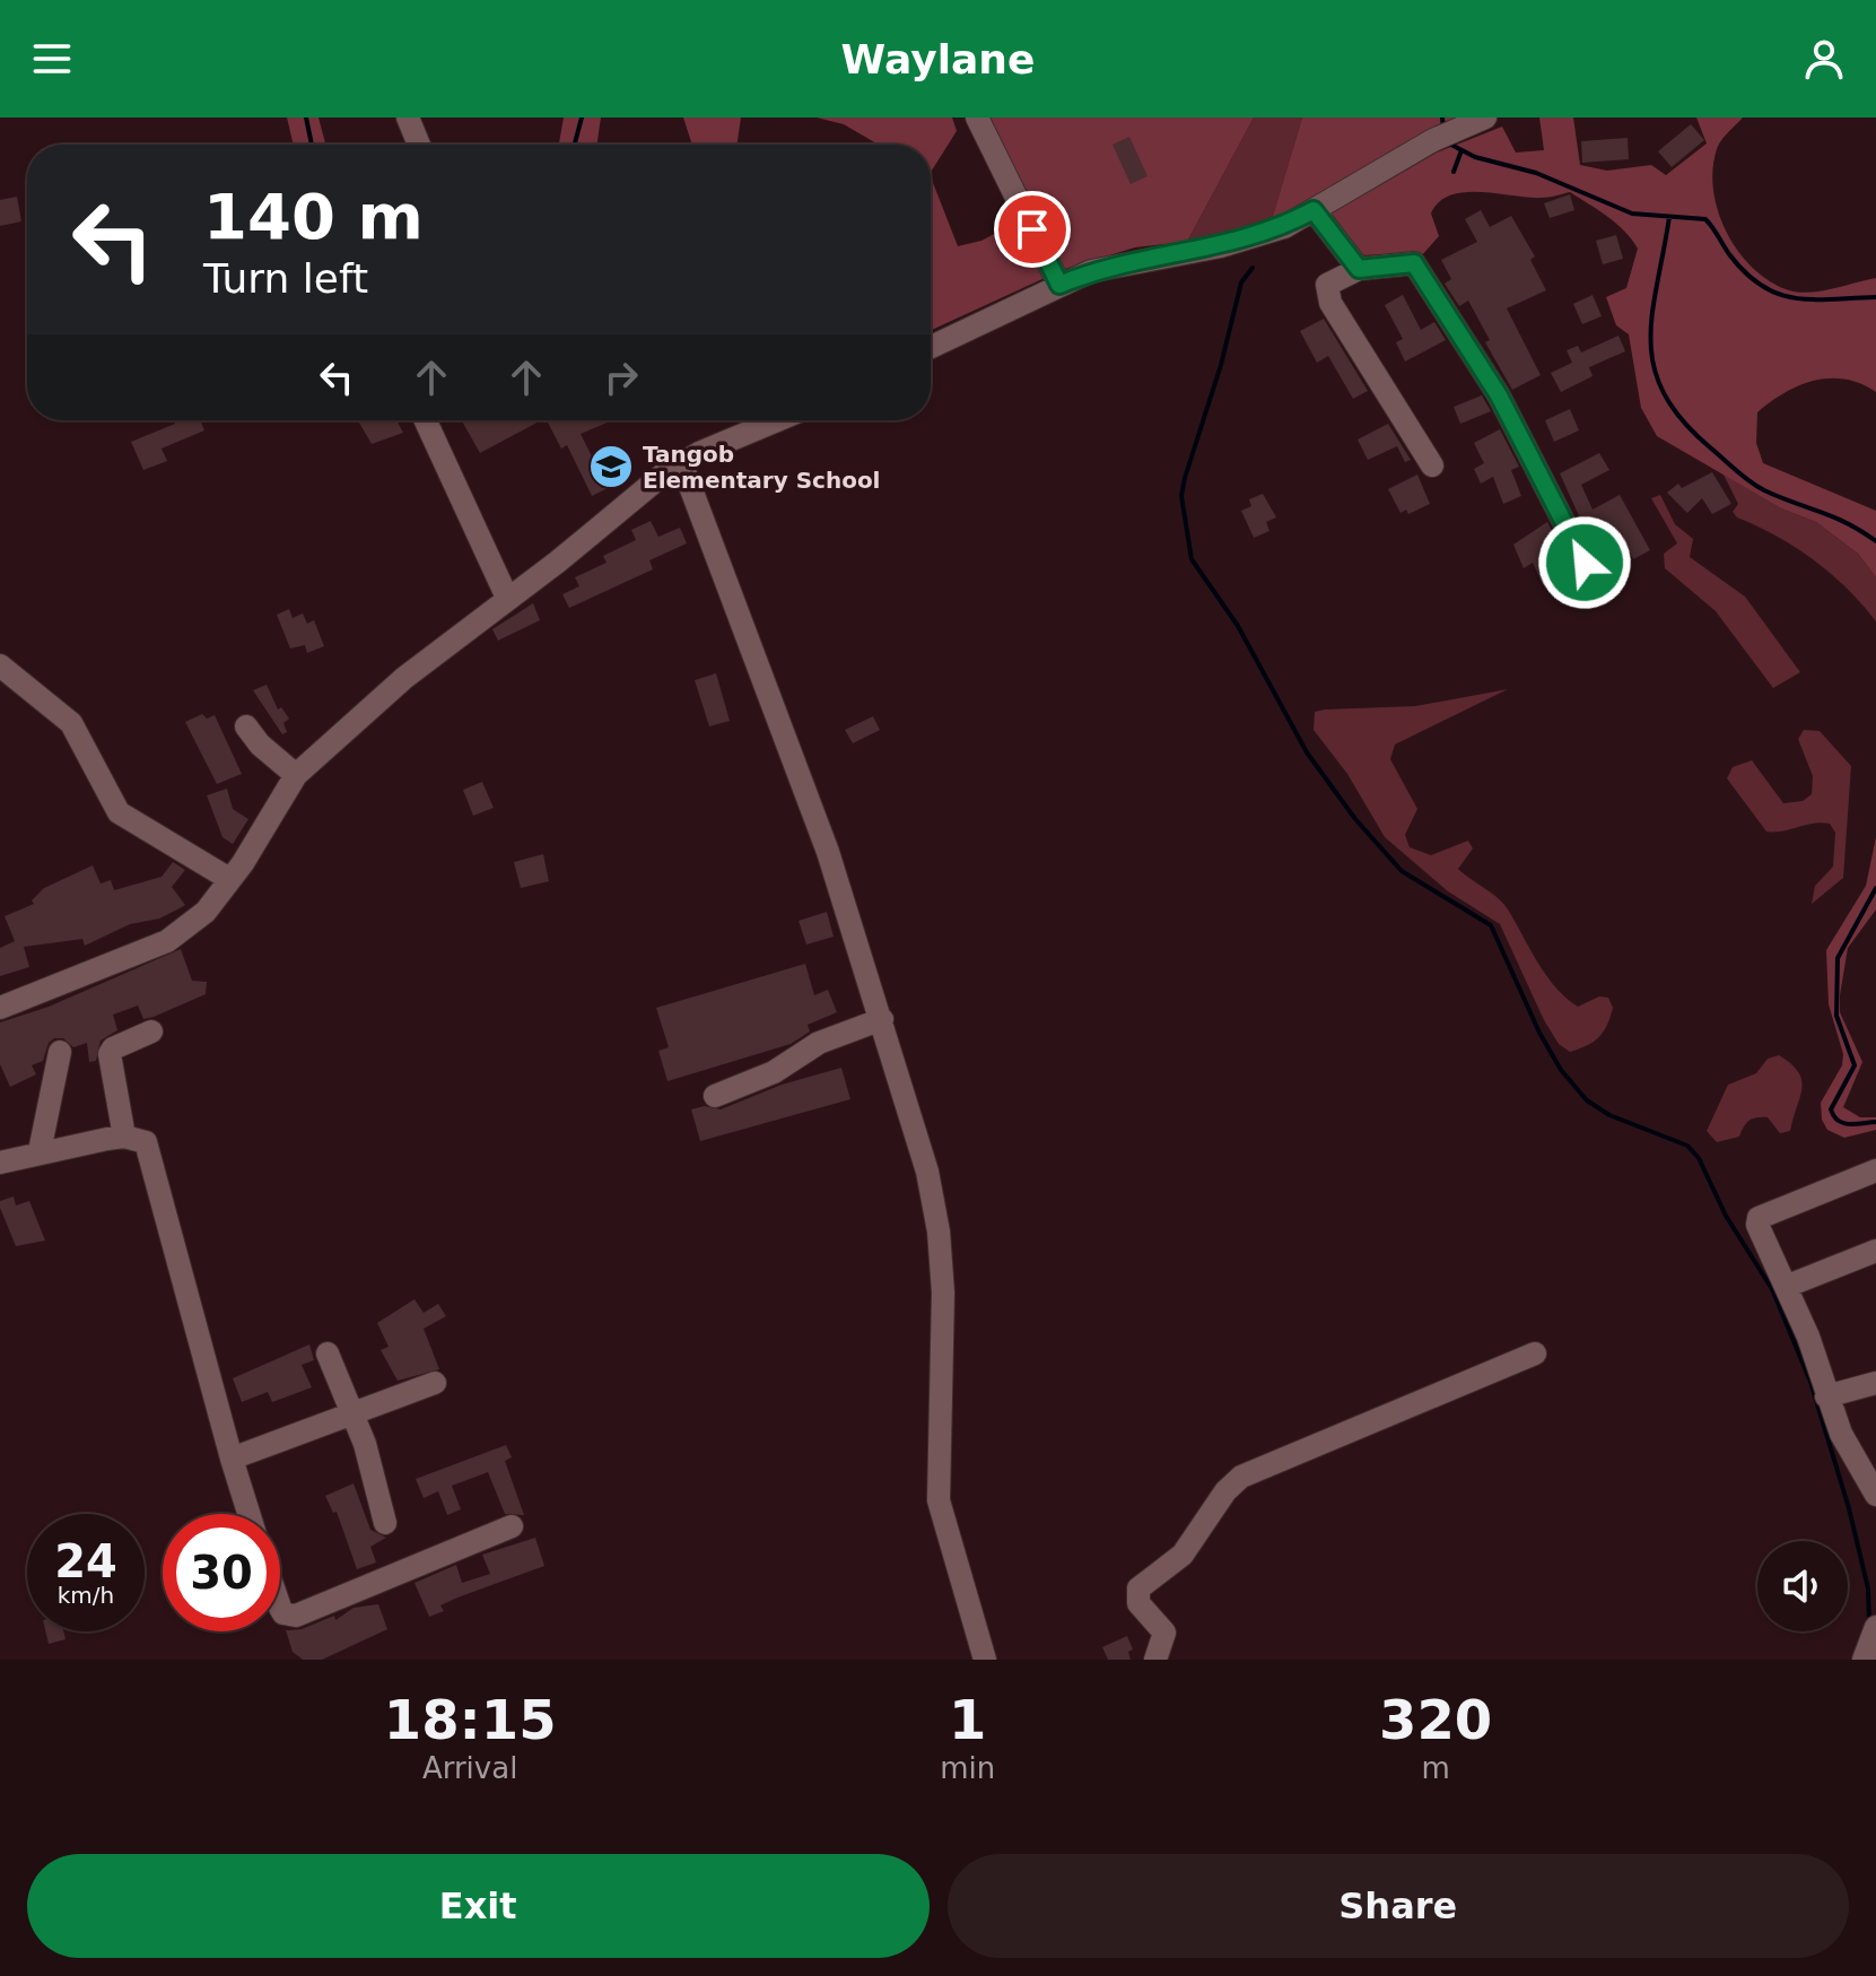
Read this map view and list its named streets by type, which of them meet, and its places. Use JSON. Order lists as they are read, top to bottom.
{
  "places": {
    "school or university": ["Tangob Elementary School"]
  },
  "page": {
    "header": "Waylane",
    "turn": ["140 m", "Turn left"],
    "speed": "24 km/h",
    "limit": "30",
    "eta": [
      "18:15",
      "Arrival",
      "1",
      "min",
      "320",
      "m"
    ],
    "buttons": ["Exit", "Share"]
  }
}
